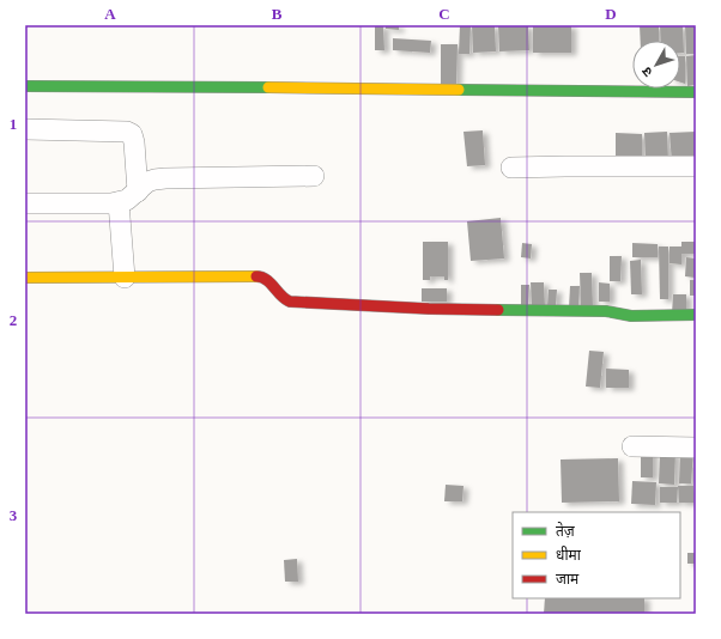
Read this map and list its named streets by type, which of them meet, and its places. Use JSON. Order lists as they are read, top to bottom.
{
  "legend": ["तेज़", "धीमा", "जाम"],
  "north": "bottom left",
  "grid": {
    "columns": [
      "A",
      "B",
      "C",
      "D"
    ],
    "rows": ["1", "2", "3"]
  }
}
